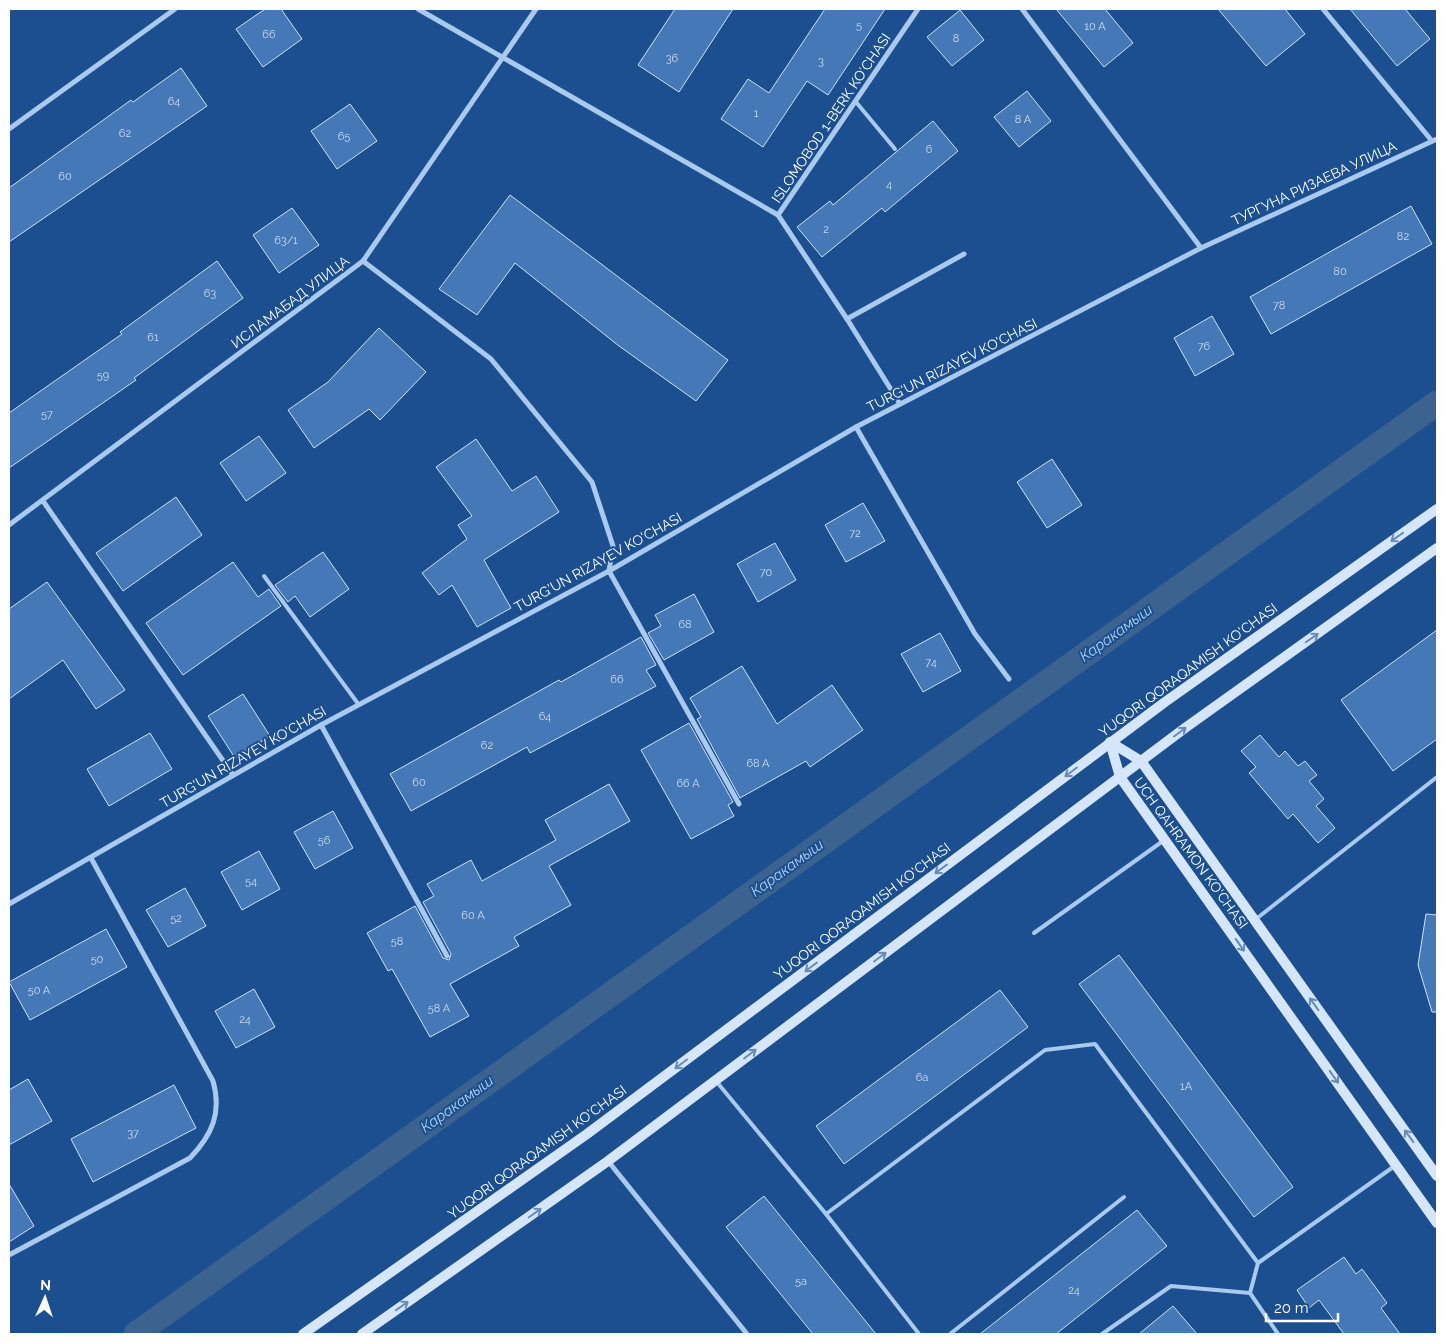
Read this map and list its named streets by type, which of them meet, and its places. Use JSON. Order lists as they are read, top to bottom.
{
  "streets": {
    "main road": ["YUQORI QORAQAMISH KO'CHASI", "UCH QAHRAMON KO'CHASI"],
    "street": [
      "ISLOMOBOD 1-BERK KO'CHASI",
      "ТУРГУНА РИЗАЕВА УЛИЦА",
      "ИСЛАМАБАД УЛИЦА",
      "TURG'UN RIZAYEV KO'CHASI"
    ]
  },
  "crossings": [
    ["ТУРГУНА РИЗАЕВА УЛИЦА", "TURG'UN RIZAYEV KO'CHASI"],
    ["YUQORI QORAQAMISH KO'CHASI", "UCH QAHRAMON KO'CHASI"]
  ],
  "water": ["Каракамыш"],
  "house_numbers": [
    "5",
    "10 A",
    "66",
    "8",
    "36",
    "3",
    "64",
    "1",
    "8 A",
    "62",
    "65",
    "6",
    "60",
    "4",
    "2",
    "82",
    "63/1",
    "80",
    "63",
    "78",
    "61",
    "76",
    "59",
    "57",
    "72",
    "70",
    "68",
    "74",
    "66",
    "64",
    "62",
    "68 A",
    "60",
    "66 А",
    "56",
    "54",
    "60 A",
    "52",
    "58",
    "50",
    "50 A",
    "58 A",
    "24",
    "6a",
    "1А",
    "37",
    "5а",
    "24"
  ],
  "scale_bar": "20 m",
  "north": "top"
}
